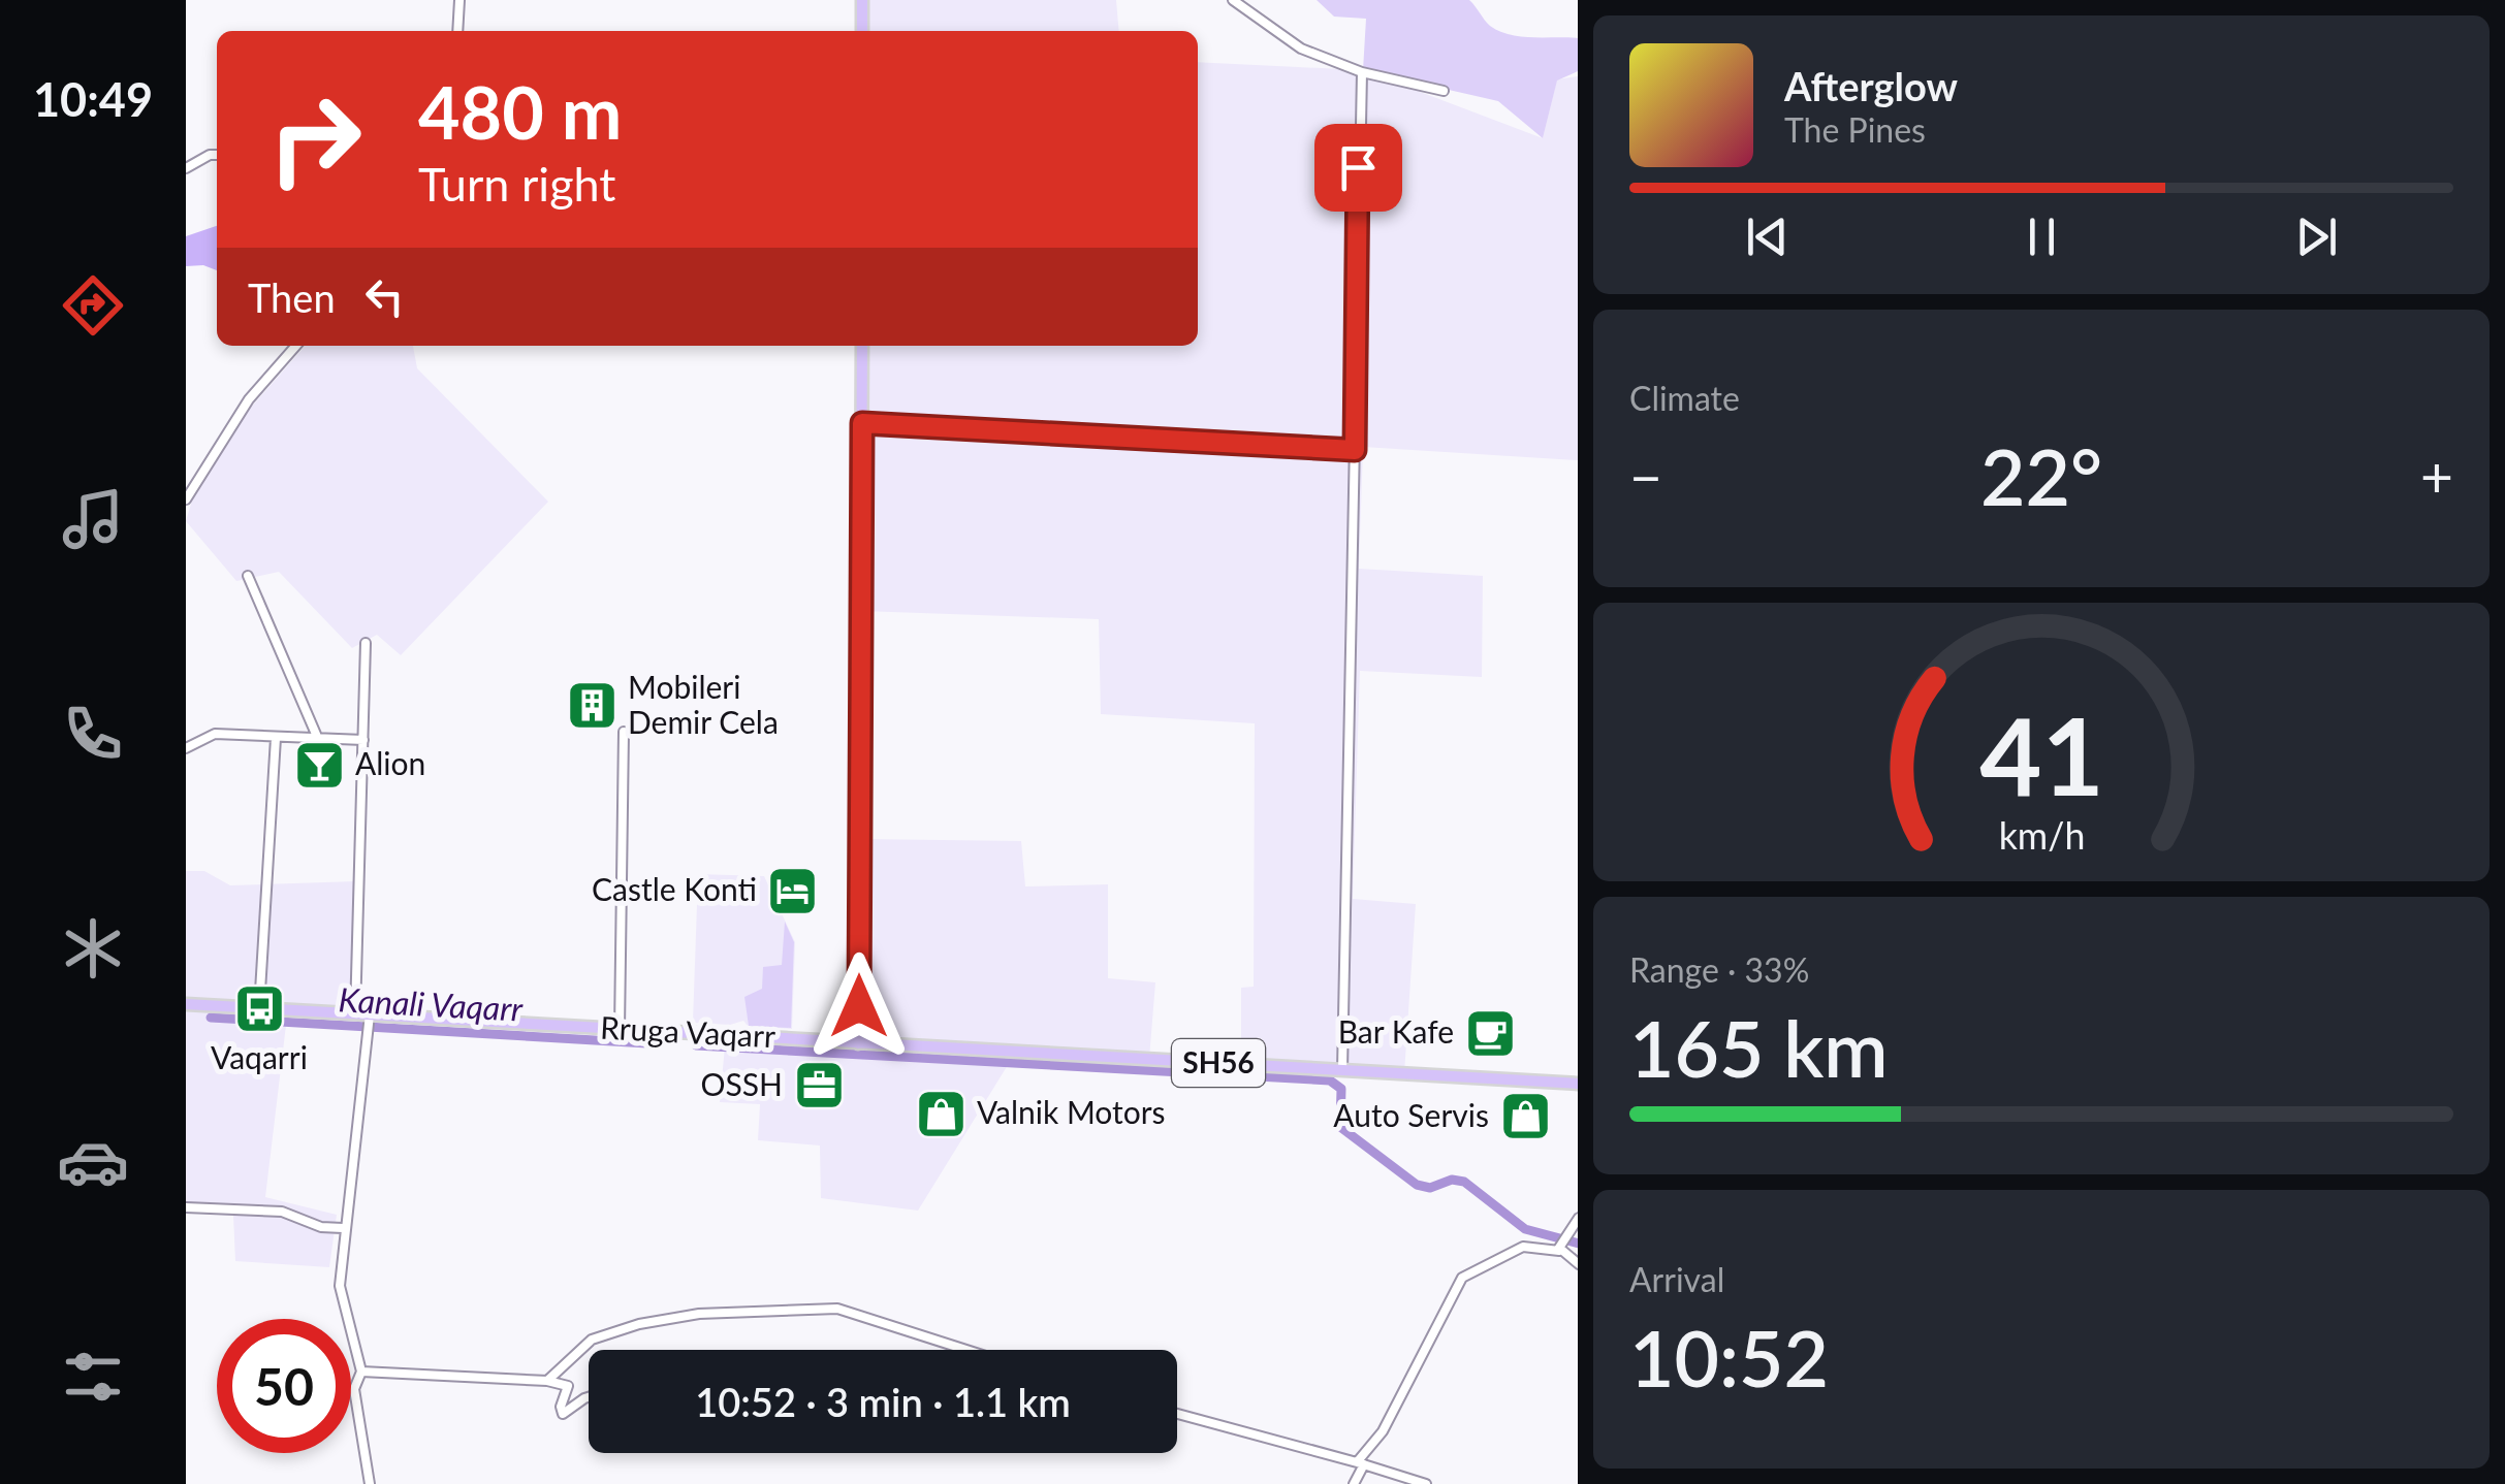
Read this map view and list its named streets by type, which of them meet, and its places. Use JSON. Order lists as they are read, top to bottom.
{
  "streets": {
    "main road": ["Rruga Vaqarr", "SH56"]
  },
  "crossings": [
    ["Rruga Vaqarr", "SH56"]
  ],
  "water": ["Kanali Vaqarr"],
  "places": {
    "building": ["Mobileri Demir Cela"],
    "bar": ["Alion"],
    "hotel": ["Castle Konti"],
    "bus stop": ["Vaqarri"],
    "cafe": ["Bar Kafe"],
    "office": ["OSSH"],
    "shop": ["Valnik Motors", "Auto Servis"]
  },
  "page": {
    "tabs": "10:49",
    "turn": ["480 m", "Turn right"],
    "song": ["Afterglow", "The Pines"],
    "then": "Then",
    "tile": [
      "Climate",
      ["Range · 33%", "165 km"],
      ["Arrival", "10:52"]
    ],
    "heat": ["−", "22°", "+"],
    "limit": "50",
    "trip": "10:52 · 3 min · 1.1 km",
    "gauge": ["41", "km/h"]
  }
}
